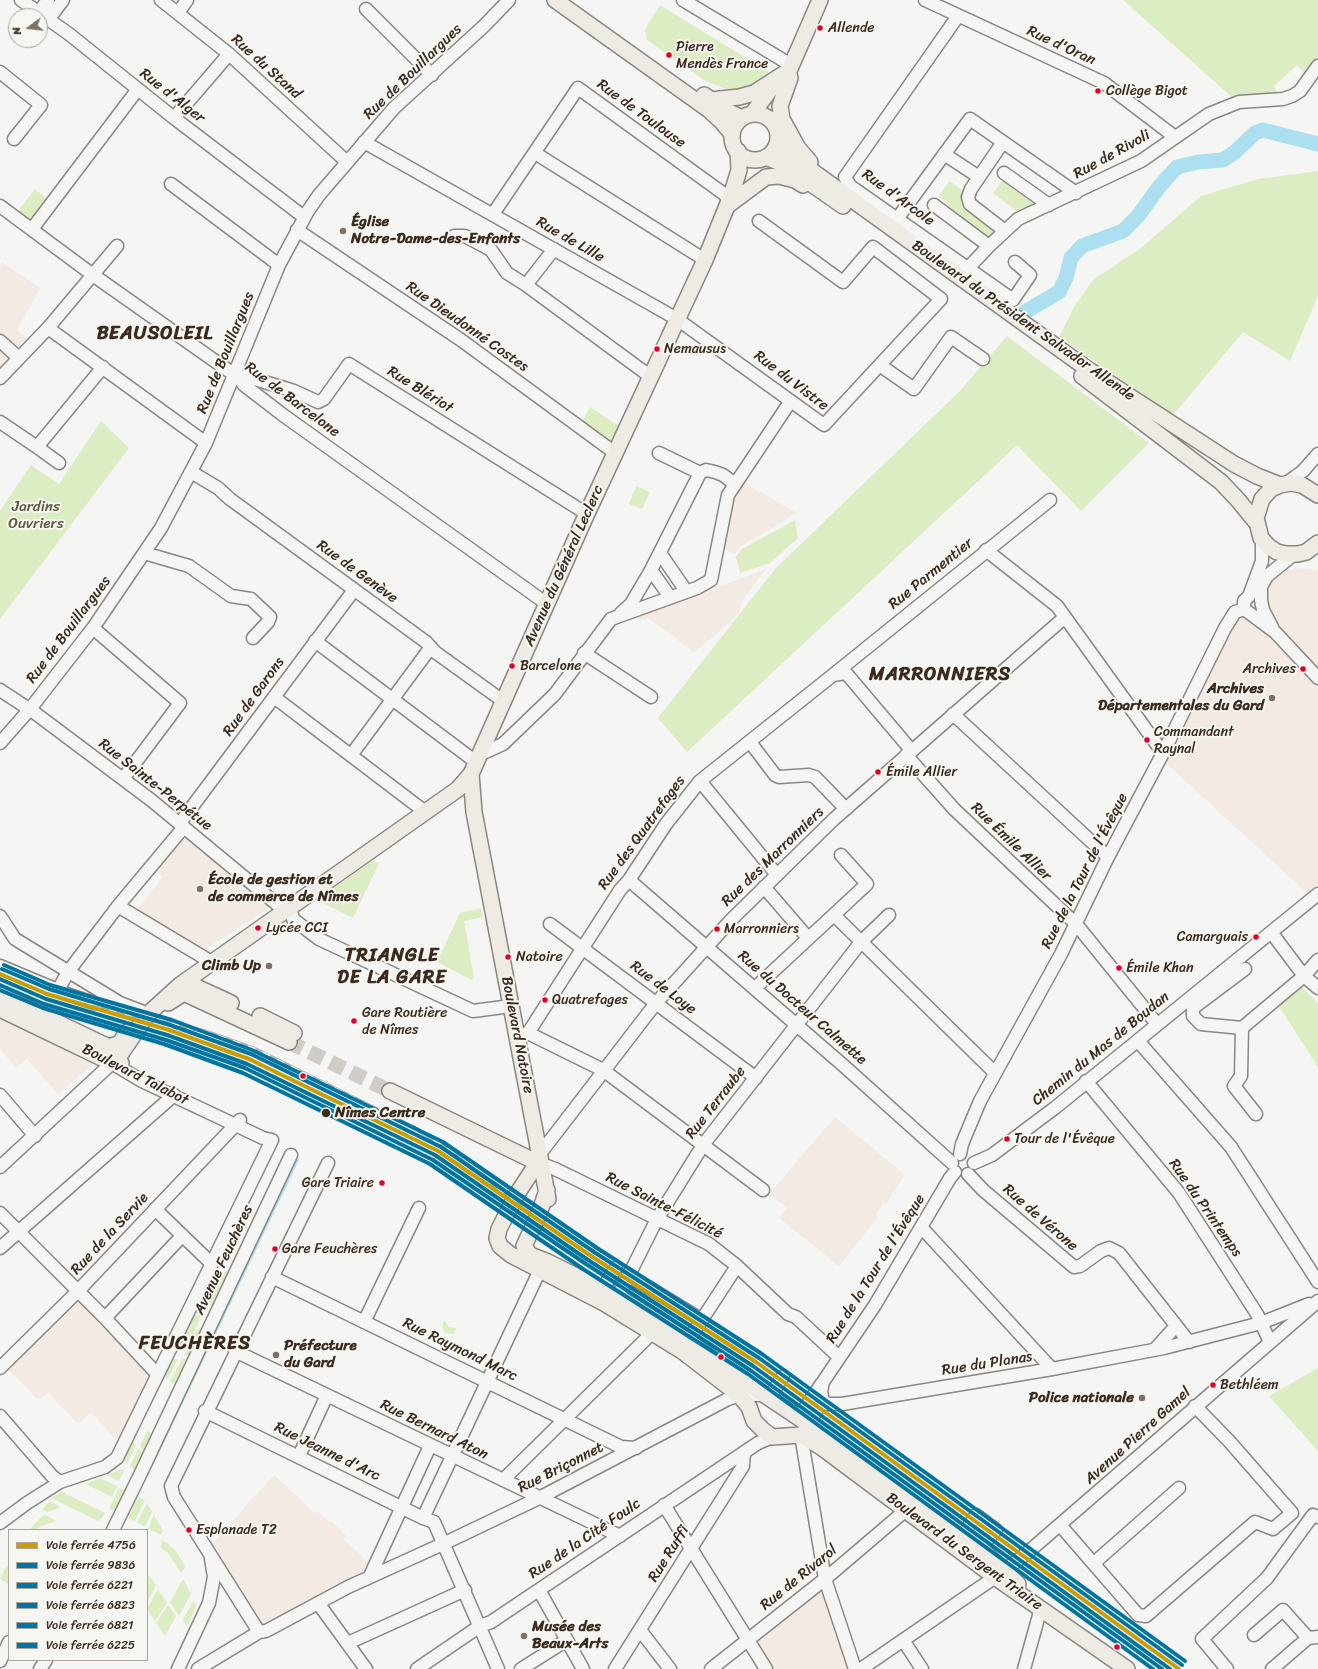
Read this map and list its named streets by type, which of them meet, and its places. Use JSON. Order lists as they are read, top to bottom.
{
  "streets": {
    "main road": [
      "Boulevard du Président Salvador Allende",
      "Avenue du Général Leclerc",
      "Boulevard Natoire",
      "Boulevard Talabot",
      "Boulevard du Sergent Triaire"
    ],
    "street": [
      "Rue d'Oran",
      "Rue du Stand",
      "Rue de Bouillargues",
      "Rue d'Alger",
      "Rue de Toulouse",
      "Rue de Rivoli",
      "Rue d'Arcole",
      "Rue de Lille",
      "Rue Dieudonné Costes",
      "Rue du Vistre",
      "Rue Blériot",
      "Rue de Barcelone",
      "Rue de Genève",
      "Rue Parmentier",
      "Rue de Garons",
      "Rue Sainte-Perpétue",
      "Rue des Quatrefages",
      "Rue Émile Allier",
      "Rue des Marronniers",
      "Rue de la Tour de l'Évêque",
      "Rue de Loye",
      "Rue du Docteur Calmette",
      "Chemin du Mas de Boudan",
      "Rue Terraube",
      "Rue Sainte-Félicité",
      "Rue du Printemps",
      "Rue de Vérone",
      "Rue de la Servie",
      "Avenue Feuchères",
      "Rue Raymond Marc",
      "Rue du Planas",
      "Rue Bernard Aton",
      "Avenue Pierre Gamel",
      "Rue Jeanne d'Arc",
      "Rue Briçonnet",
      "Rue de la Cité Foulc",
      "Rue Ruffi",
      "Rue de Rivarol"
    ]
  },
  "crossings": [
    ["Rue d'Oran", "Rue de Rivoli"],
    ["Rue d'Oran", "Rue d'Arcole"],
    ["Rue du Stand", "Rue de Bouillargues"],
    ["Rue de Bouillargues", "Rue d'Alger"],
    ["Rue de Bouillargues", "Rue de Lille"],
    ["Rue de Bouillargues", "Rue Dieudonné Costes"],
    ["Rue de Bouillargues", "Rue Blériot"],
    ["Rue de Bouillargues", "Rue de Barcelone"],
    ["Rue de Bouillargues", "Rue de Genève"],
    ["Rue de Bouillargues", "Rue Sainte-Perpétue"],
    ["Rue de Toulouse", "Rue de Lille"],
    ["Rue de Toulouse", "Avenue du Général Leclerc"],
    ["Rue de Rivoli", "Rue d'Arcole"],
    ["Rue de Lille", "Rue du Vistre"],
    ["Rue de Lille", "Avenue du Général Leclerc"],
    ["Boulevard du Président Salvador Allende", "Avenue du Général Leclerc"],
    ["Rue Dieudonné Costes", "Avenue du Général Leclerc"],
    ["Rue du Vistre", "Avenue du Général Leclerc"],
    ["Rue Blériot", "Rue de Barcelone"],
    ["Rue Blériot", "Avenue du Général Leclerc"],
    ["Rue de Barcelone", "Avenue du Général Leclerc"],
    ["Avenue du Général Leclerc", "Rue de Genève"],
    ["Avenue du Général Leclerc", "Rue Sainte-Perpétue"],
    ["Avenue du Général Leclerc", "Boulevard Natoire"],
    ["Avenue du Général Leclerc", "Boulevard Talabot"],
    ["Rue de Genève", "Rue de Garons"],
    ["Rue Parmentier", "Rue des Quatrefages"],
    ["Rue de Garons", "Rue Sainte-Perpétue"],
    ["Rue des Quatrefages", "Rue de Loye"],
    ["Rue des Quatrefages", "Rue du Docteur Calmette"],
    ["Rue des Quatrefages", "Boulevard Natoire"],
    ["Rue Émile Allier", "Rue des Marronniers"],
    ["Rue Émile Allier", "Rue de la Tour de l'Évêque"],
    ["Rue Émile Allier", "Chemin du Mas de Boudan"],
    ["Rue des Marronniers", "Rue de Loye"],
    ["Rue des Marronniers", "Rue du Docteur Calmette"],
    ["Rue des Marronniers", "Boulevard Natoire"],
    ["Rue des Marronniers", "Rue Sainte-Félicité"],
    ["Rue des Marronniers", "Boulevard du Sergent Triaire"],
    ["Rue de la Tour de l'Évêque", "Rue du Docteur Calmette"],
    ["Rue de la Tour de l'Évêque", "Rue Sainte-Félicité"],
    ["Rue de la Tour de l'Évêque", "Boulevard du Sergent Triaire"],
    ["Rue de Loye", "Rue Terraube"],
    ["Rue du Docteur Calmette", "Chemin du Mas de Boudan"],
    ["Rue du Docteur Calmette", "Rue Terraube"],
    ["Boulevard Natoire", "Rue Sainte-Félicité"],
    ["Boulevard Natoire", "Boulevard du Sergent Triaire"],
    ["Chemin du Mas de Boudan", "Rue du Printemps"],
    ["Boulevard Talabot", "Rue de la Servie"],
    ["Boulevard Talabot", "Avenue Feuchères"],
    ["Rue Terraube", "Rue Sainte-Félicité"],
    ["Rue Terraube", "Boulevard du Sergent Triaire"],
    ["Rue Sainte-Félicité", "Boulevard du Sergent Triaire"],
    ["Rue du Printemps", "Rue du Planas"],
    ["Rue du Printemps", "Avenue Pierre Gamel"],
    ["Rue de Vérone", "Rue du Planas"],
    ["Rue Raymond Marc", "Rue Briçonnet"],
    ["Rue du Planas", "Avenue Pierre Gamel"],
    ["Rue Bernard Aton", "Rue Briçonnet"],
    ["Rue Bernard Aton", "Rue de la Cité Foulc"],
    ["Avenue Pierre Gamel", "Boulevard du Sergent Triaire"],
    ["Rue Briçonnet", "Boulevard du Sergent Triaire"],
    ["Rue de la Cité Foulc", "Boulevard du Sergent Triaire"],
    ["Rue de la Cité Foulc", "Rue Ruffi"],
    ["Boulevard du Sergent Triaire", "Rue de Rivarol"]
  ],
  "districts": [
    "BEAUSOLEIL",
    "MARRONNIERS",
    "TRIANGLE DE LA GARE",
    "FEUCHÈRES"
  ],
  "parks": ["Jardins Ouvriers"],
  "places": [
    "Allende",
    "Pierre Mendès France",
    "Collège Bigot",
    "Église Notre-Dame-des-Enfants",
    "Nemausus",
    "Barcelone",
    "Archives",
    "Archives Départementales du Gard",
    "Commandant Raynal",
    "Émile Allier",
    "École de gestion et de commerce de Nîmes",
    "Lycée CCI",
    "Marronniers",
    "Camarguais",
    "Natoire",
    "Climb Up",
    "Émile Khan",
    "Quatrefages",
    "Gare Routière de Nîmes",
    "Nîmes Centre",
    "Tour de l'Évêque",
    "Gare Triaire",
    "Gare Feuchères",
    "Préfecture du Gard",
    "Bethléem",
    "Police nationale",
    "Esplanade T2",
    "Musée des Beaux-Arts"
  ],
  "lines": [
    "rail line 6821",
    "rail line 6221",
    "rail line 4756",
    "rail line 9836",
    "rail line 6823",
    "rail line 6225"
  ],
  "legend": [
    "Voie ferrée 4756",
    "Voie ferrée 9836",
    "Voie ferrée 6221",
    "Voie ferrée 6823",
    "Voie ferrée 6821",
    "Voie ferrée 6225"
  ],
  "north": "left"
}
